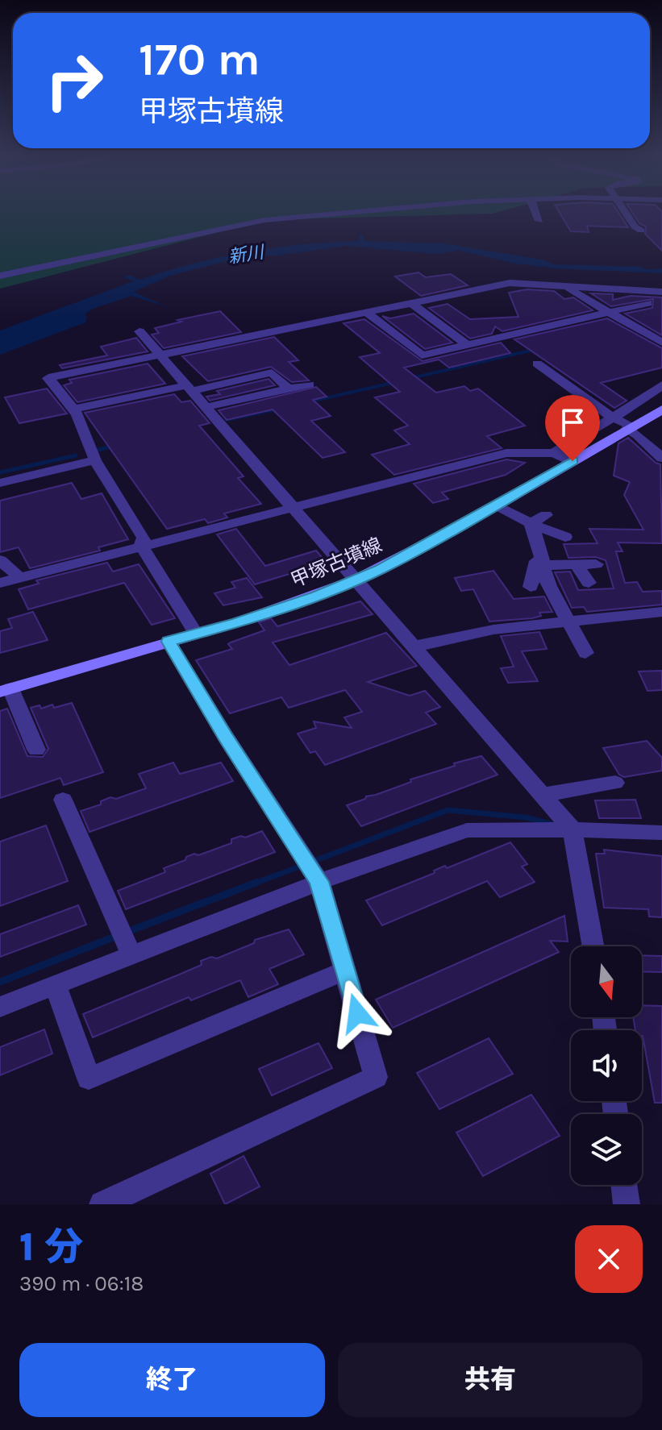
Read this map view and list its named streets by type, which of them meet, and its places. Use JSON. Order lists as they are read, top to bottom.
{
  "streets": {
    "main road": ["甲塚古墳線"]
  },
  "water": ["新川"],
  "north": "bottom",
  "page": {
    "turn": ["170 m", "甲塚古墳線"],
    "heading": ["1 分", "390 m · 06:18"],
    "buttons": ["終了", "共有"]
  }
}
